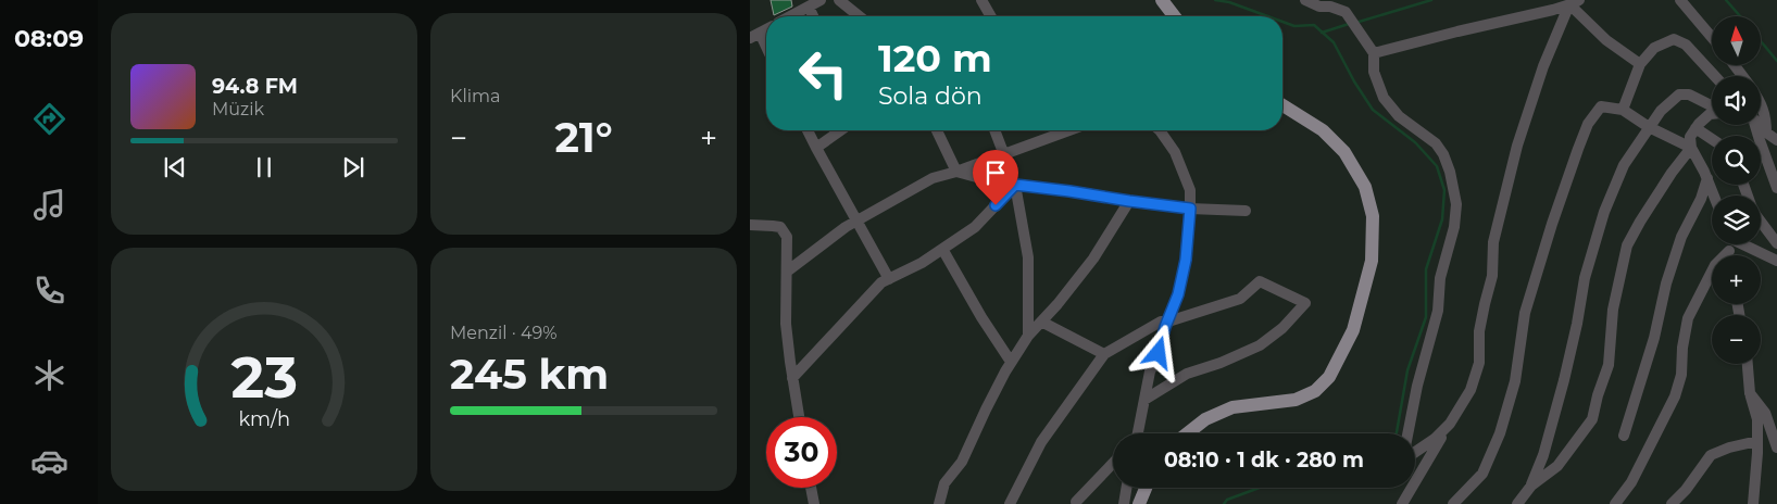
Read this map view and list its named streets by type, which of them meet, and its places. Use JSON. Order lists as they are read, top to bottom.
{
  "north": "top",
  "page": {
    "tabs": "08:09",
    "tile": [
      "Klima",
      ["Menzil · 49%", "245 km"]
    ],
    "map_buttons": ["+", "−"],
    "turn": ["120 m", "Sola dön"],
    "song": ["94.8 FM", "Müzik"],
    "heat": ["−", "21°", "+"],
    "limit": "30",
    "trip": "08:10 · 1 dk · 280 m",
    "gauge": ["23", "km/h"]
  }
}
